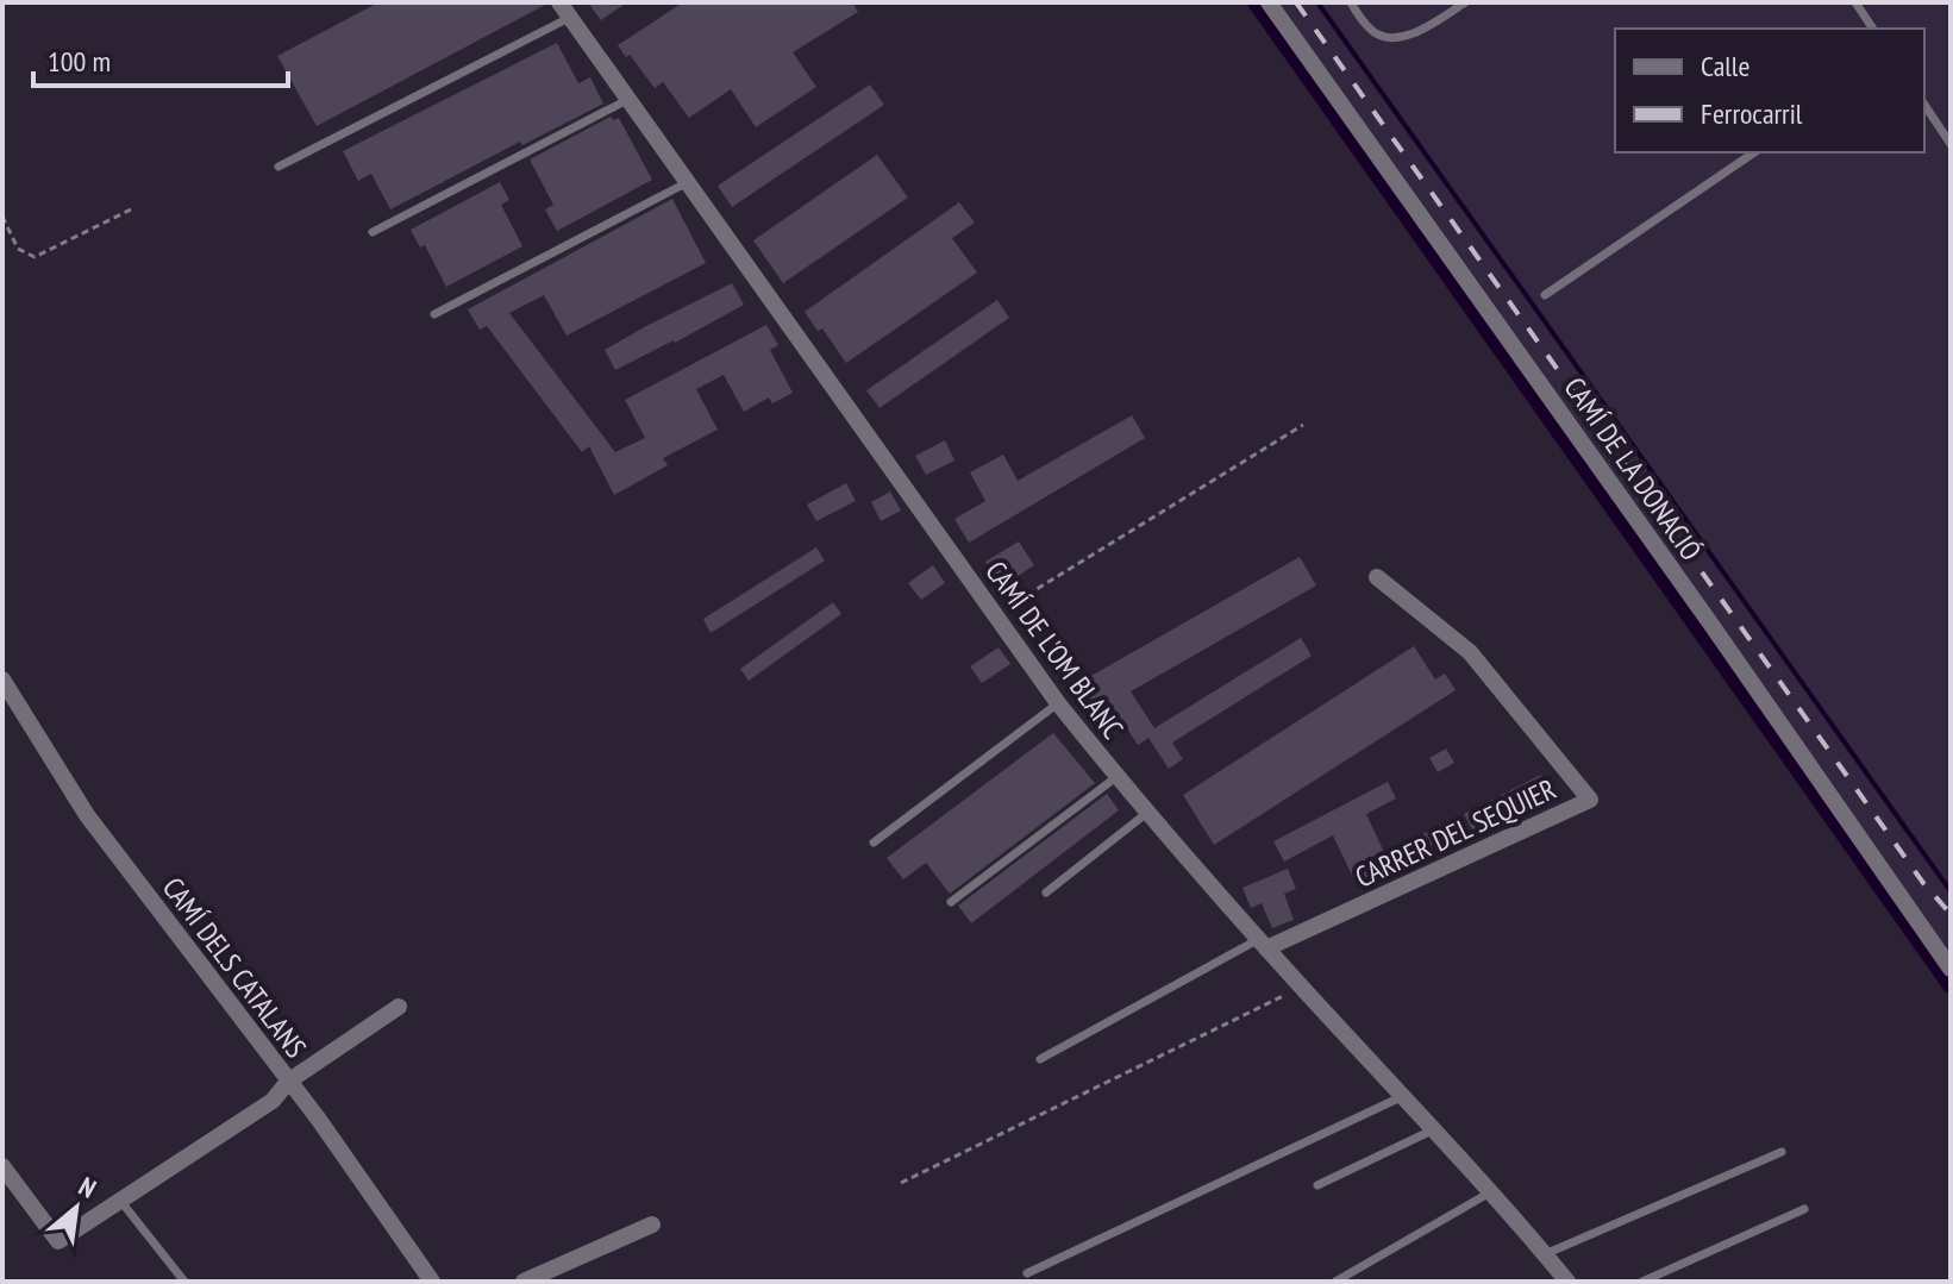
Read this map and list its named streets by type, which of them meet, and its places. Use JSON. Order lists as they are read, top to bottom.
{
  "streets": {
    "street": [
      "CAMÍ DE LA DONACIÓ",
      "CAMÍ DE L'OM BLANC",
      "CARRER DEL SEQUIER",
      "CAMÍ DELS CATALANS"
    ]
  },
  "crossings": [
    ["CAMÍ DE L'OM BLANC", "CARRER DEL SEQUIER"]
  ],
  "legend": ["Calle", "Ferrocarril"],
  "scale_bar": "100 m",
  "north": "top right"
}
